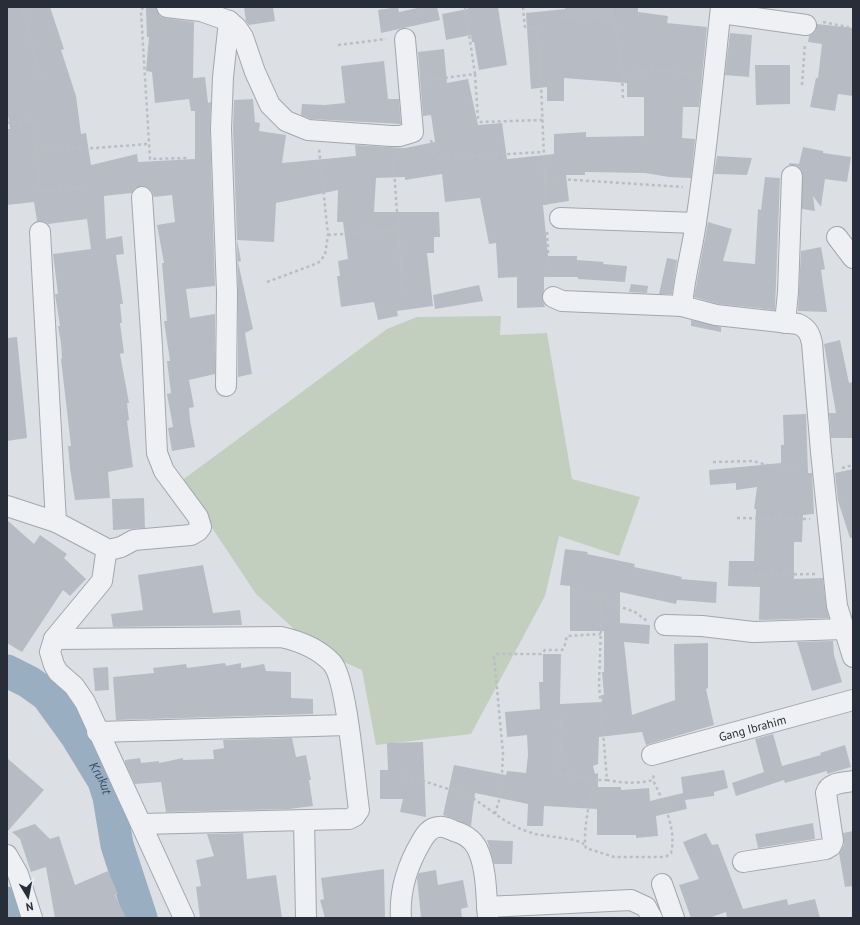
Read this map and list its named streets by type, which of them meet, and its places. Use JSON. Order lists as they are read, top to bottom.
{
  "streets": {
    "street": ["Gang Ibrahim"]
  },
  "water": ["Krukut"],
  "north": "bottom"
}
